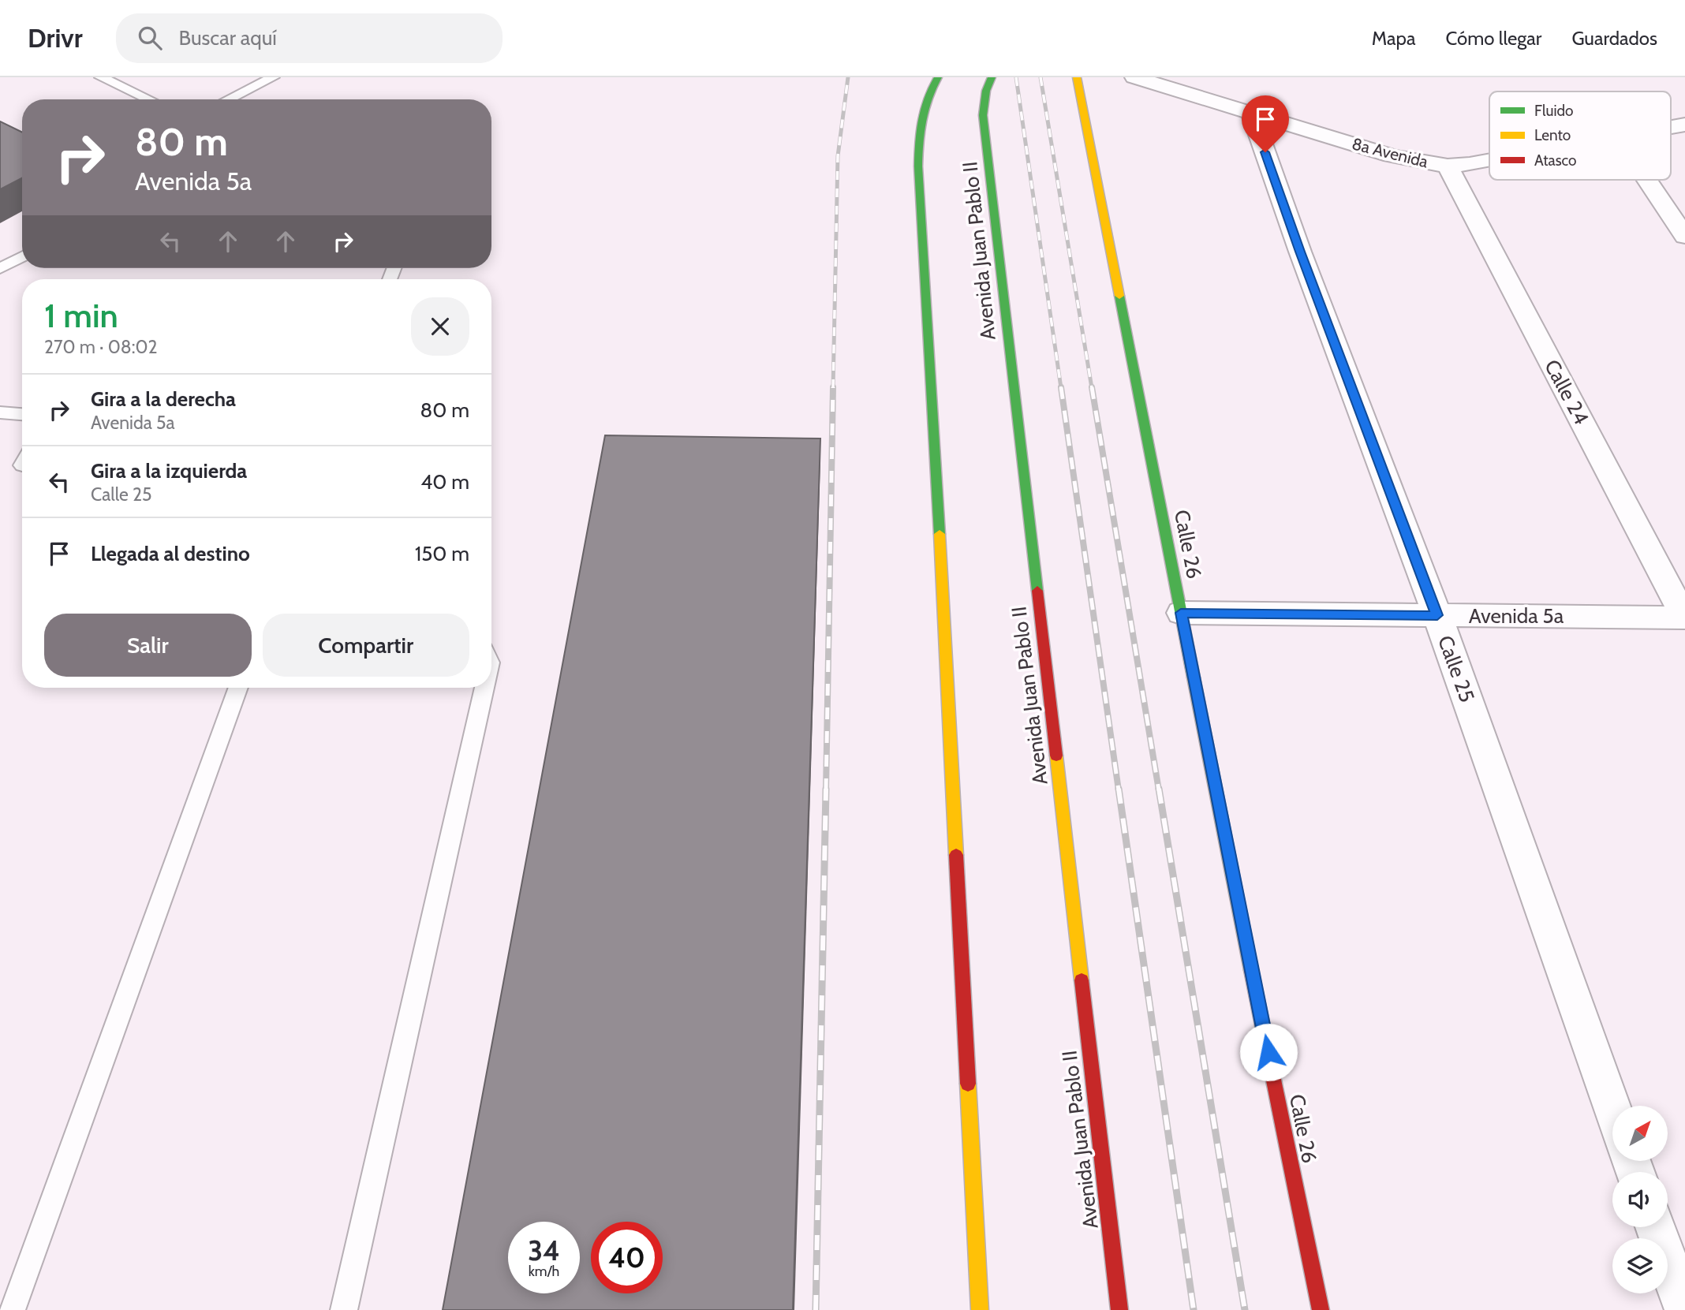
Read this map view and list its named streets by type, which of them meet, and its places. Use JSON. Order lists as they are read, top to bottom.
{
  "streets": {
    "main road": ["Avenida Juan Pablo II", "Calle 26"],
    "street": [
      "8a Avenida",
      "Calle 24",
      "Avenida 5a",
      "Calle 25"
    ]
  },
  "crossings": [
    ["8a Avenida", "Calle 24"],
    ["8a Avenida", "Calle 25"],
    ["Calle 24", "Avenida 5a"],
    ["Calle 26", "Avenida 5a"],
    ["Avenida 5a", "Calle 25"]
  ],
  "legend": ["Fluido", "Lento", "Atasco"],
  "north": "top right",
  "page": {
    "header": "Drivr",
    "search": "Buscar aquí",
    "nav": ["Mapa", "Cómo llegar", "Guardados"],
    "turn": ["80 m", "Avenida 5a"],
    "heading": ["1 min", "270 m · 08:02"],
    "list": [
      {
        "name": "Gira a la derecha",
        "note": "Avenida 5a",
        "value": "80 m"
      },
      {
        "name": "Gira a la izquierda",
        "note": "Calle 25",
        "value": "40 m"
      },
      {
        "name": "Llegada al destino",
        "value": "150 m"
      }
    ],
    "buttons": ["Salir", "Compartir"],
    "speed": "34 km/h",
    "limit": "40"
  }
}
